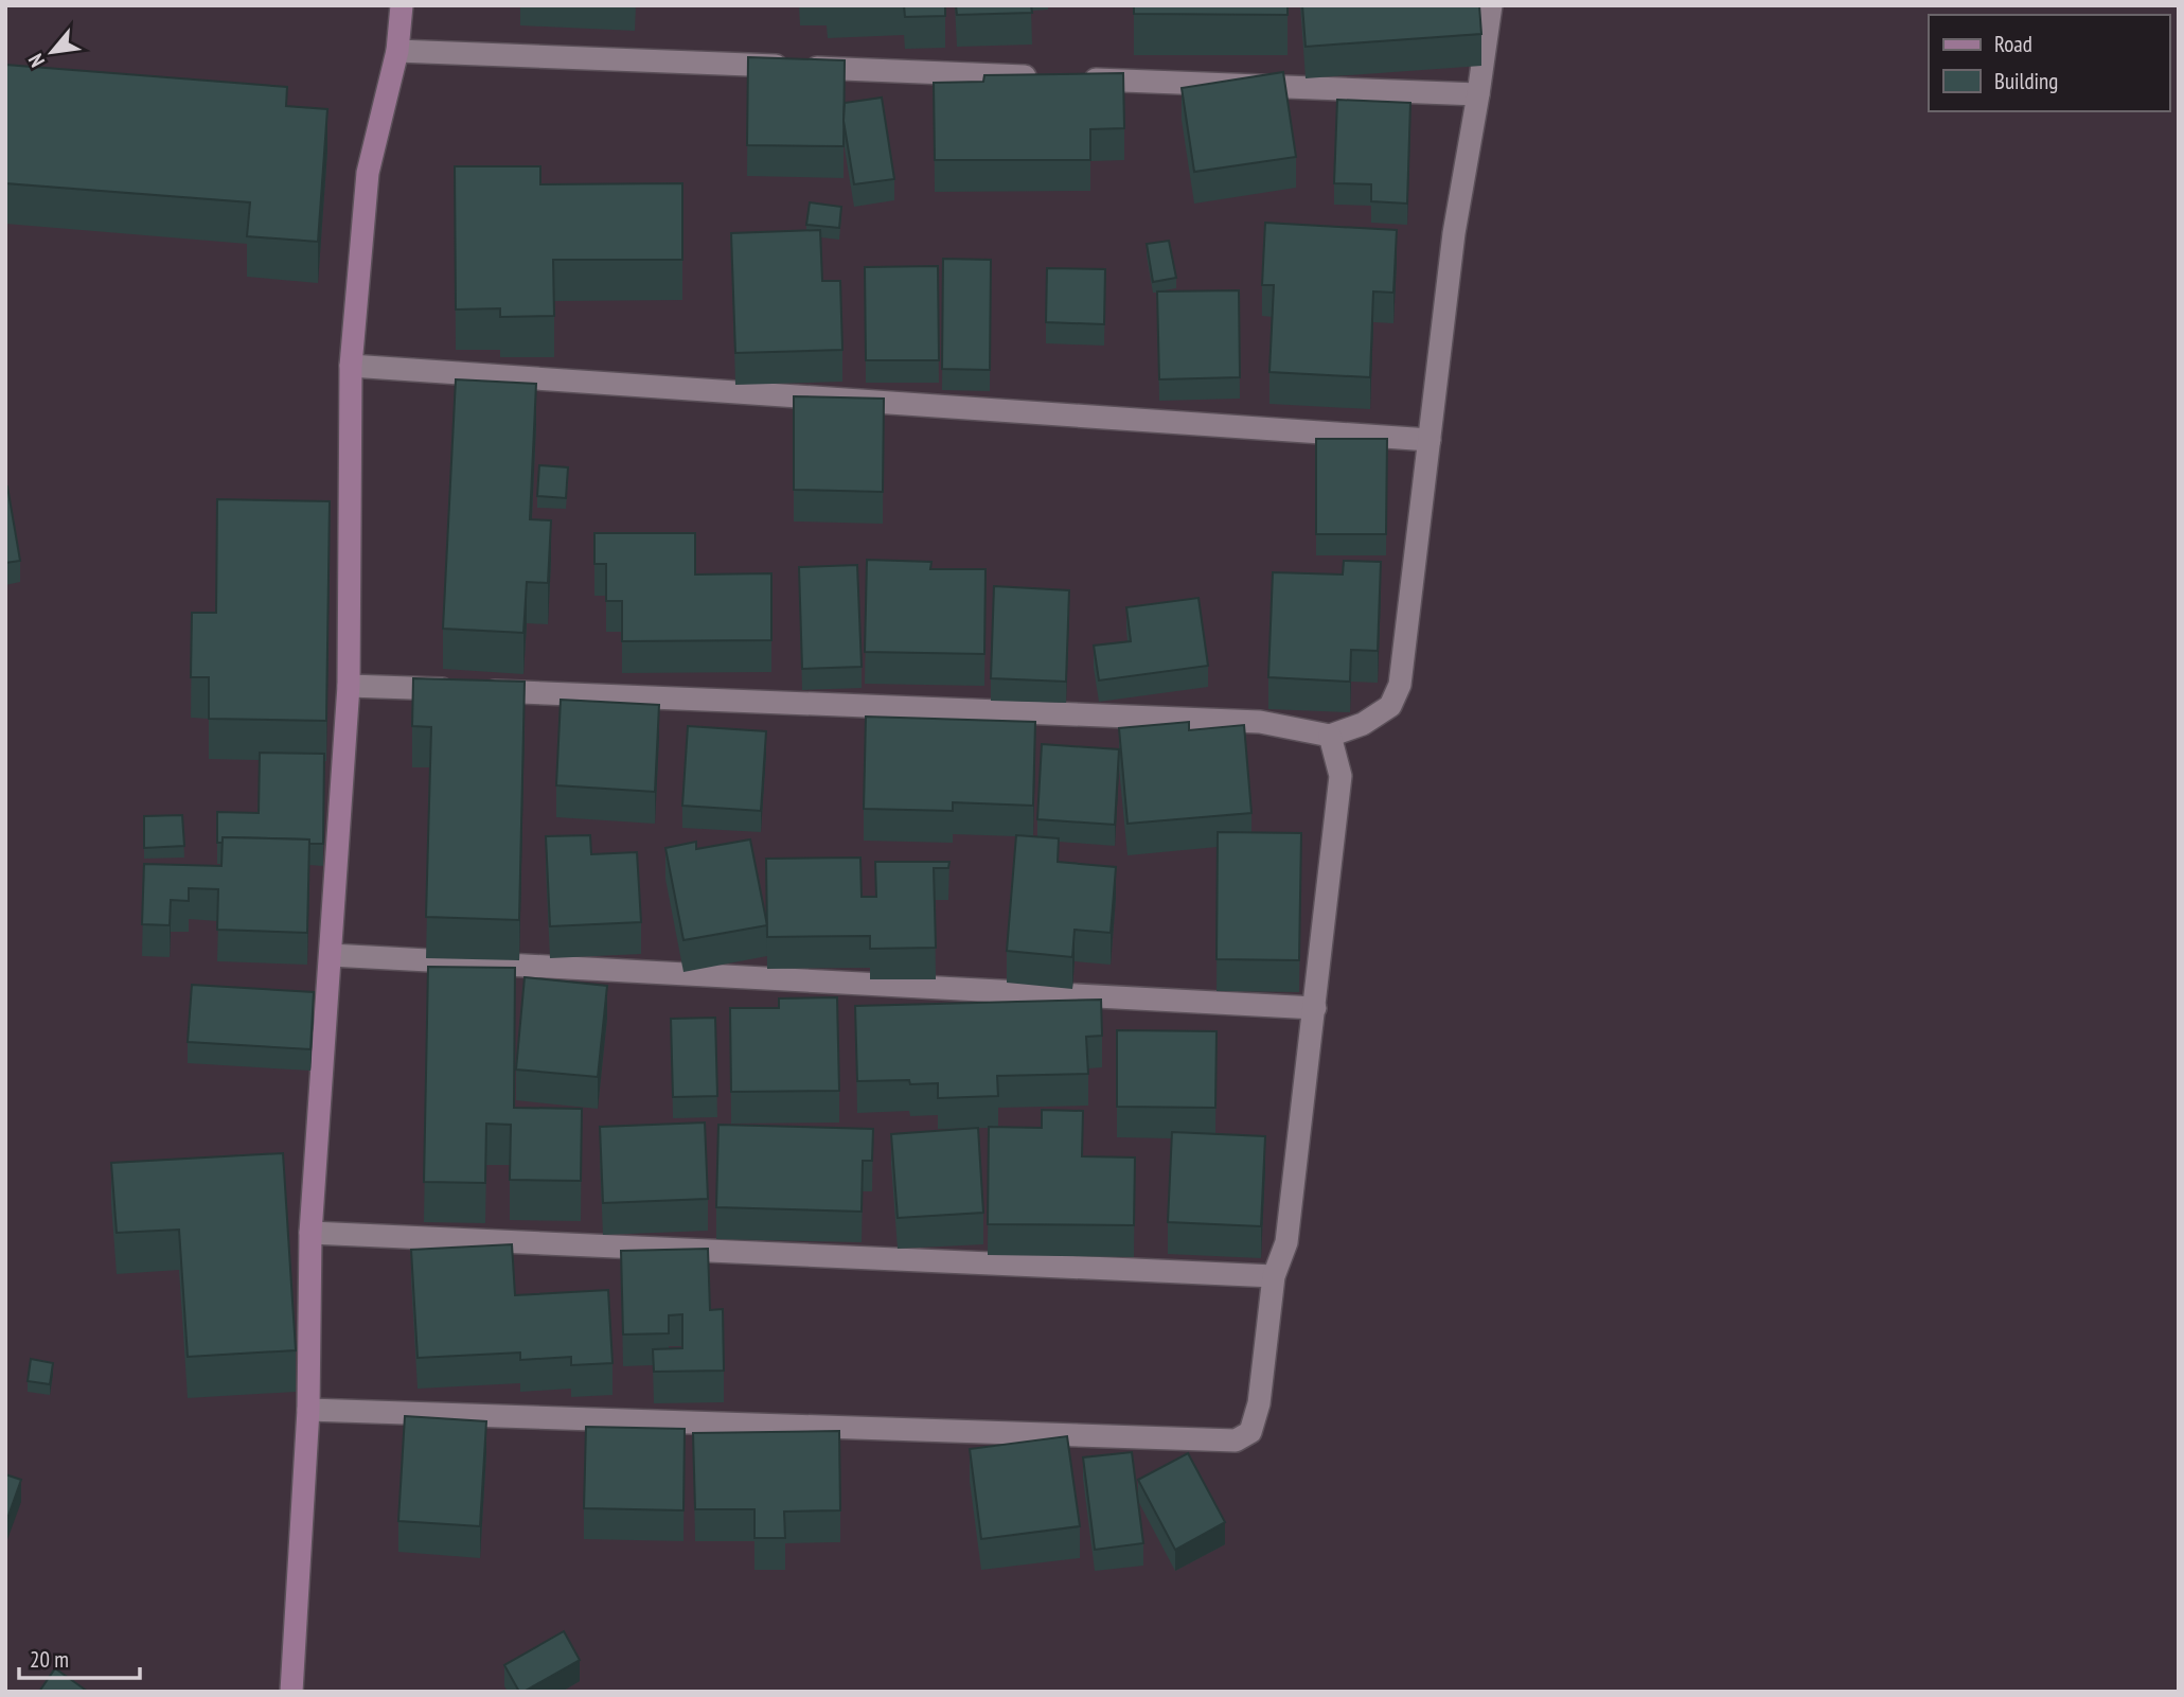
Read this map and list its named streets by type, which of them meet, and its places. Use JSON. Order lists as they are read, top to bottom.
{
  "legend": ["Road", "Building"],
  "scale_bar": "20 m",
  "north": "bottom left"
}
